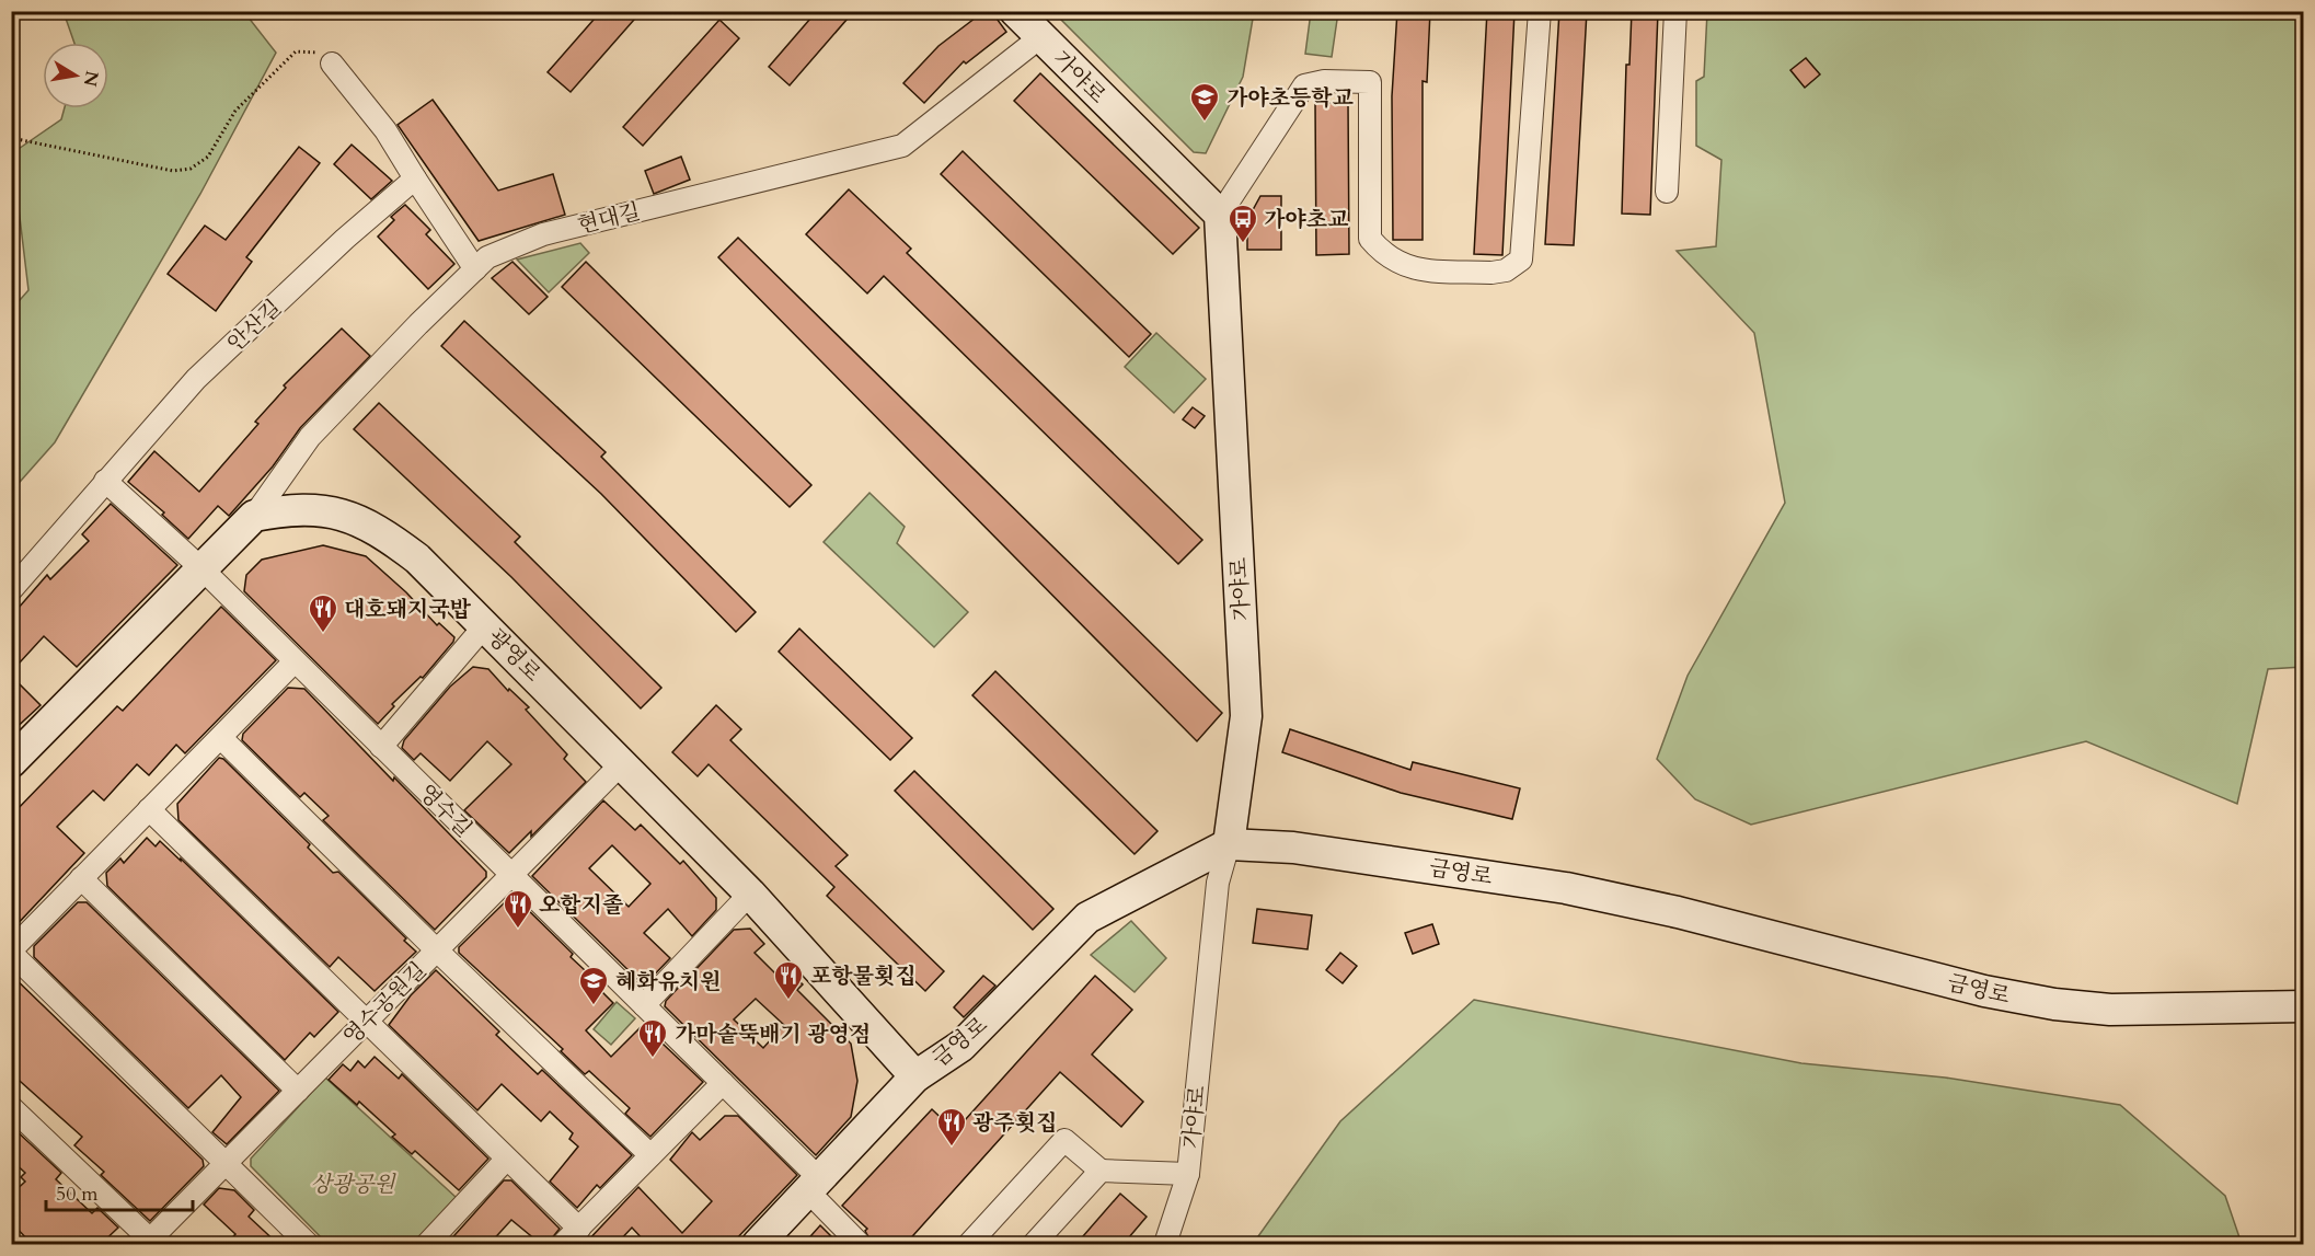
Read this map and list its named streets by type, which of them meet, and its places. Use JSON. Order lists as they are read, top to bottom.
{
  "streets": {
    "street": [
      "가야로",
      "현대길",
      "안산길",
      "광영로",
      "영수길",
      "금영로",
      "영수공원길"
    ]
  },
  "crossings": [
    ["가야로", "현대길"],
    ["가야로", "금영로"],
    ["현대길", "광영로"],
    ["안산길", "영수길"],
    ["광영로", "금영로"],
    ["광영로", "영수공원길"],
    ["영수길", "금영로"],
    ["영수길", "영수공원길"]
  ],
  "parks": ["상광공원"],
  "places": {
    "school or university": ["가야초등학교", "혜화유치원"],
    "bus stop": ["가야초교"],
    "restaurant": [
      "대호돼지국밥",
      "오합지졸",
      "포항물횟집",
      "가마솥뚝배기 광영점",
      "광주횟집"
    ]
  },
  "scale_bar": "50 m",
  "north": "right"
}
